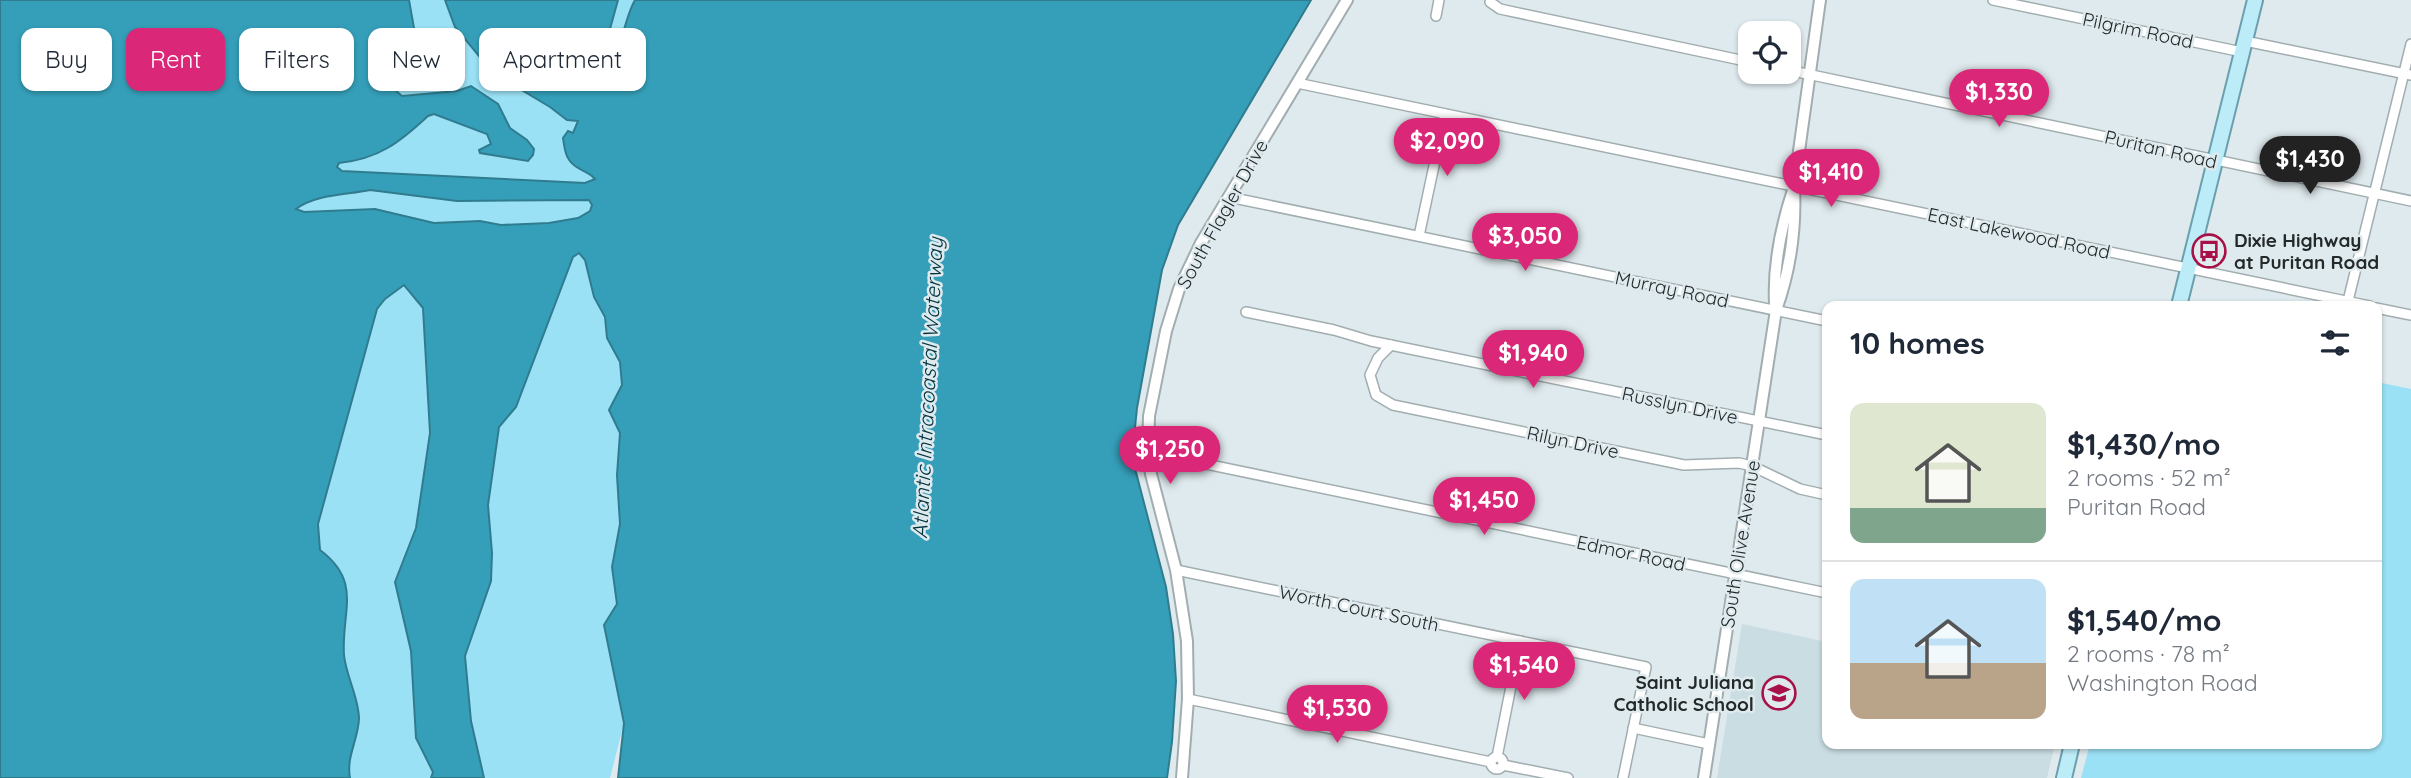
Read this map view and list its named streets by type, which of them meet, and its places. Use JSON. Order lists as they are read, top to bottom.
{
  "streets": {
    "street": [
      "Pilgrim Road",
      "Puritan Road",
      "South Flagler Drive",
      "East Lakewood Road",
      "Murray Road",
      "Russlyn Drive",
      "Rilyn Drive",
      "South Olive Avenue",
      "Edmor Road",
      "Worth Court South"
    ]
  },
  "crossings": [
    ["Puritan Road", "South Olive Avenue"],
    ["South Flagler Drive", "East Lakewood Road"],
    ["South Flagler Drive", "Murray Road"],
    ["South Flagler Drive", "Edmor Road"],
    ["South Flagler Drive", "Worth Court South"],
    ["East Lakewood Road", "South Olive Avenue"],
    ["Murray Road", "South Olive Avenue"],
    ["Russlyn Drive", "Rilyn Drive"],
    ["Russlyn Drive", "South Olive Avenue"],
    ["Rilyn Drive", "South Olive Avenue"],
    ["South Olive Avenue", "Edmor Road"]
  ],
  "water": ["Atlantic Intracoastal Waterway"],
  "places": {
    "bus stop": ["Dixie Highway at Puritan Road"],
    "school or university": ["Saint Juliana Catholic School"]
  },
  "page": {
    "chip": [
      "Buy",
      "Rent",
      "Filters",
      "New",
      "Apartment"
    ],
    "price": [
      "$1,330",
      "$2,090",
      "$1,430",
      "$1,410",
      "$3,050",
      "$1,940",
      "$1,250",
      "$1,450",
      "$1,540",
      "$1,530"
    ],
    "heading": "10 homes",
    "list": [
      {
        "name": "$1,430/mo",
        "note": "2 rooms · 52 m² · Puritan Road"
      },
      {
        "name": "$1,540/mo",
        "note": "2 rooms · 78 m² · Washington Road"
      }
    ]
  }
}
